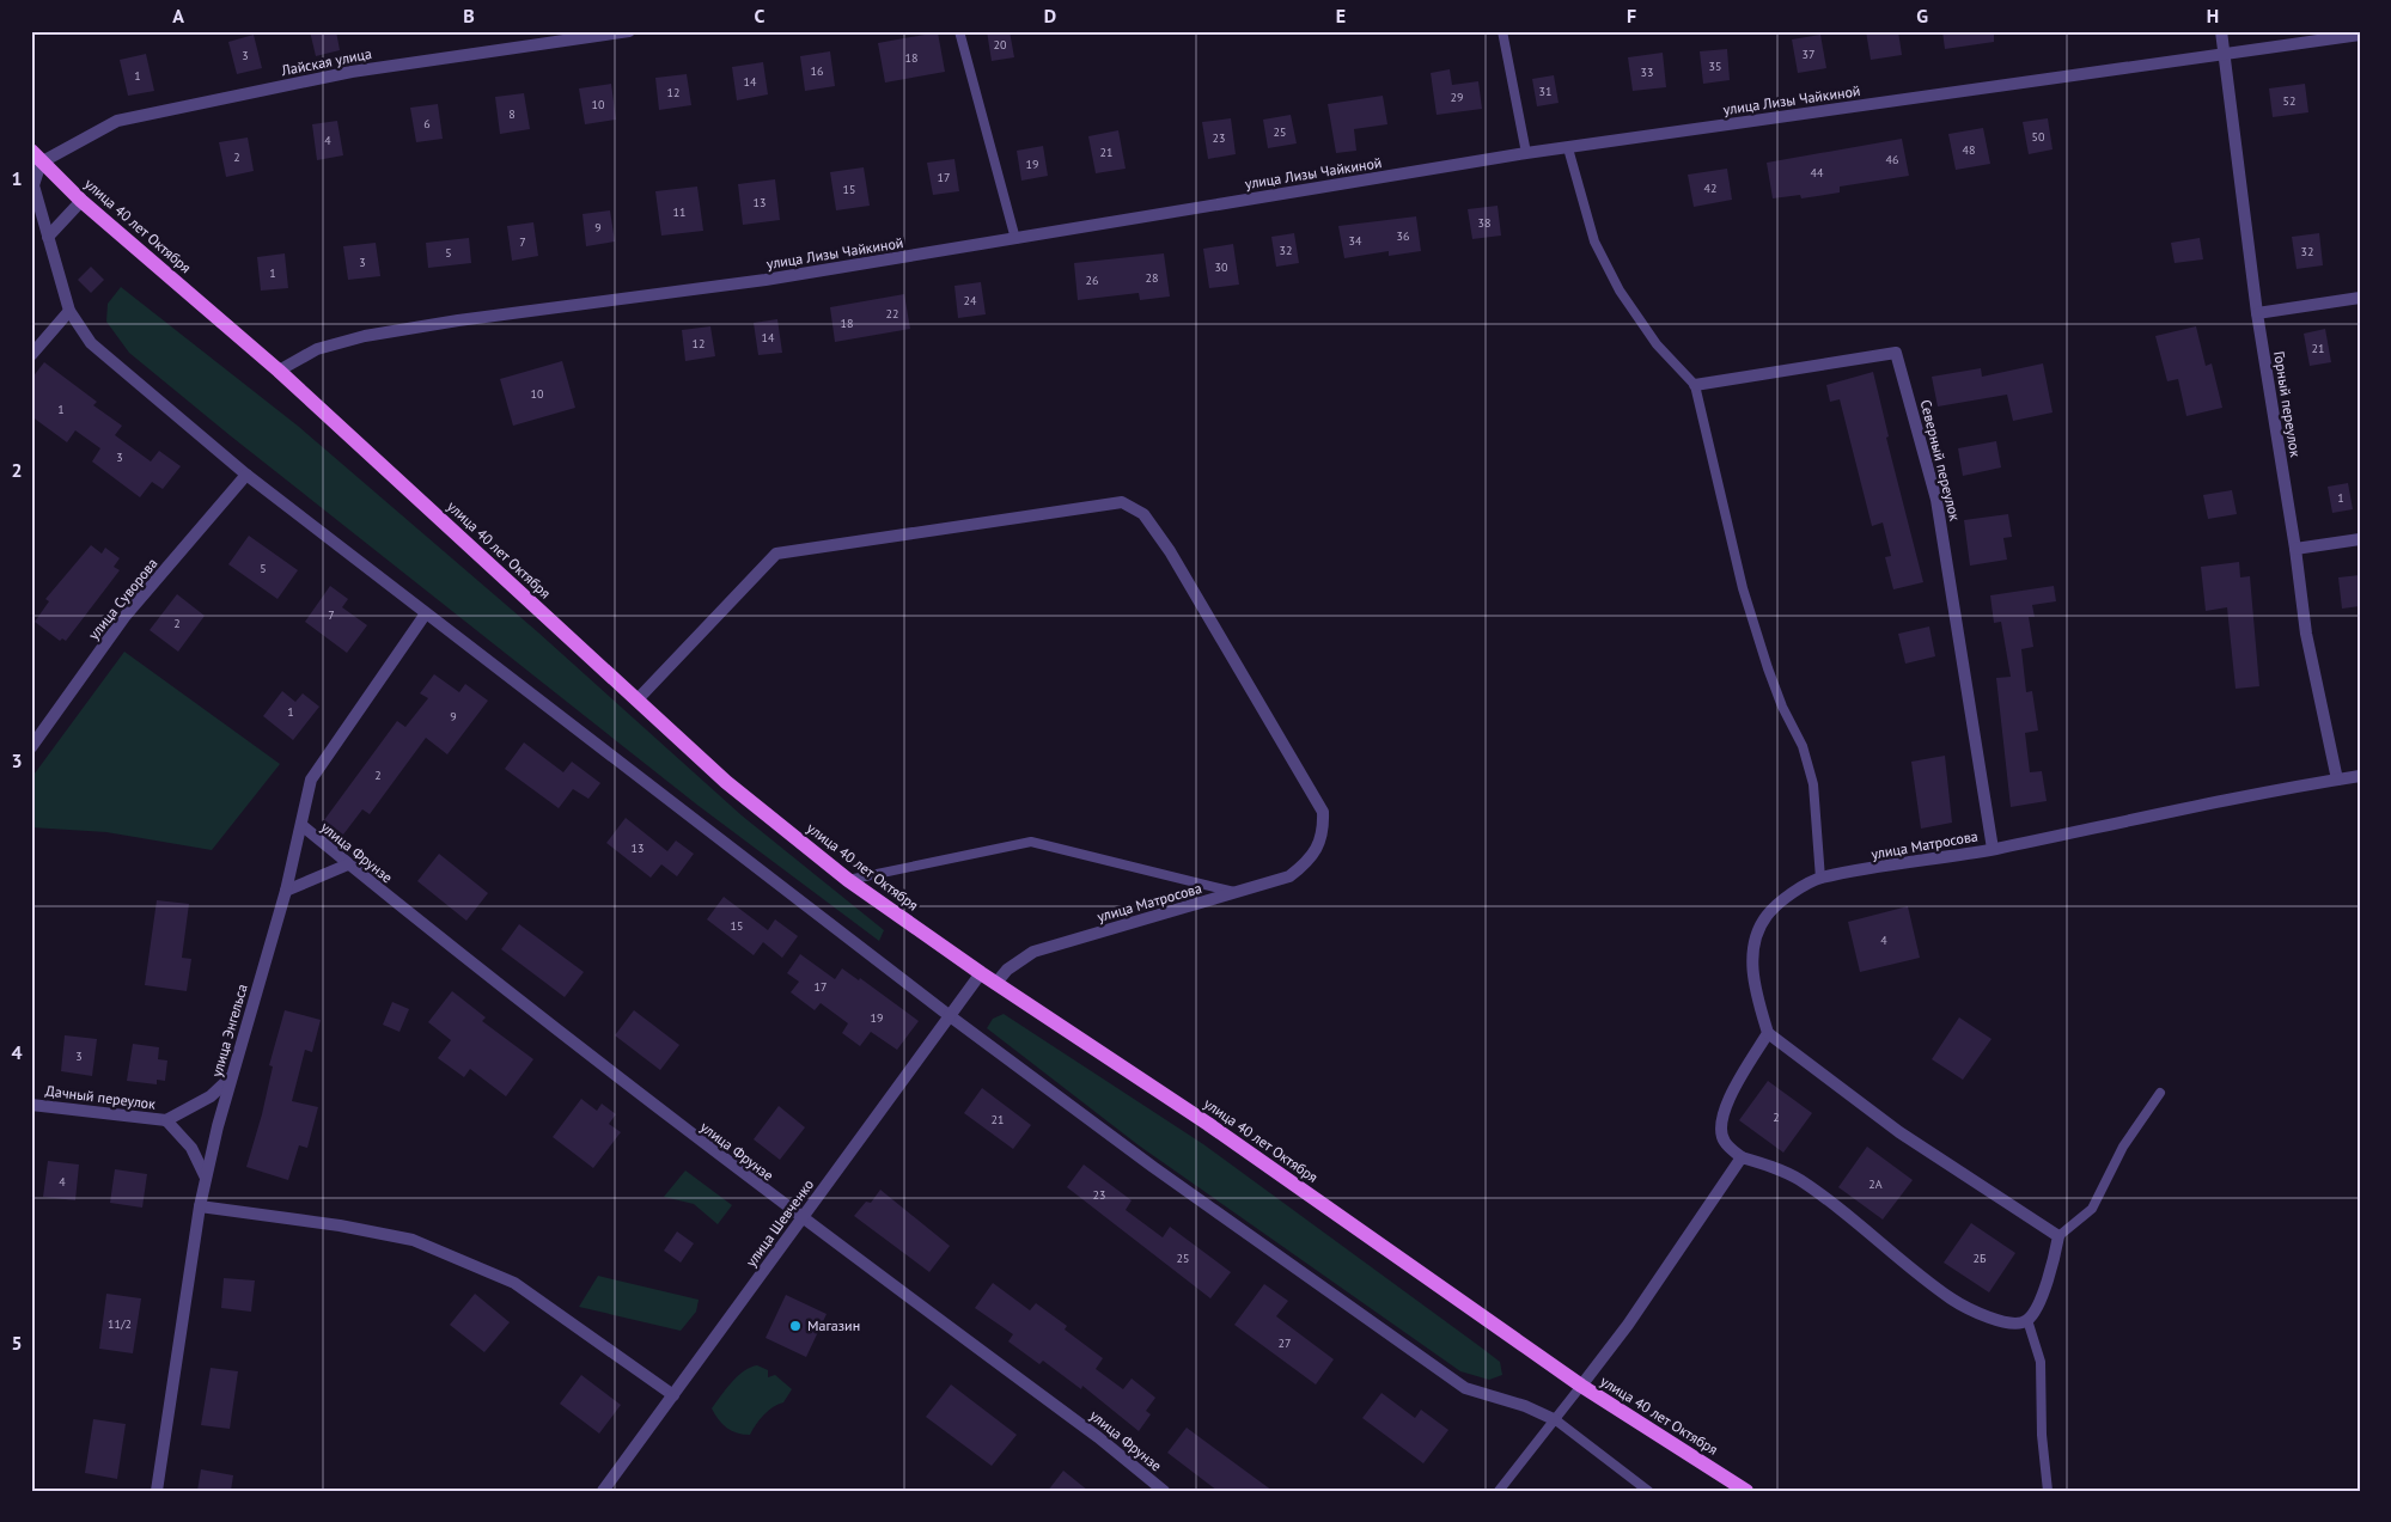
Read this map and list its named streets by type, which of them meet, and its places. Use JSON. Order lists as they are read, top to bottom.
{
  "streets": {
    "main road": ["улица 40 лет Октября"],
    "street": [
      "Лайская улица",
      "улица Лизы Чайкиной",
      "Горный переулок",
      "Северный переулок",
      "улица Суворова",
      "улица Матросова",
      "улица Фрунзе",
      "улица Энгельса",
      "Дачный переулок",
      "улица Шевченко"
    ]
  },
  "crossings": [
    ["Лайская улица", "улица 40 лет Октября"],
    ["улица Лизы Чайкиной", "улица 40 лет Октября"],
    ["улица Лизы Чайкиной", "Горный переулок"],
    ["улица 40 лет Октября", "улица Матросова"],
    ["улица 40 лет Октября", "улица Шевченко"],
    ["Горный переулок", "улица Матросова"],
    ["Северный переулок", "улица Матросова"],
    ["улица Фрунзе", "улица Энгельса"],
    ["улица Фрунзе", "улица Шевченко"]
  ],
  "places": ["Магазин"],
  "house_numbers": [
    "20",
    "37",
    "3",
    "18",
    "35",
    "16",
    "33",
    "1",
    "14",
    "31",
    "12",
    "29",
    "52",
    "10",
    "8",
    "6",
    "25",
    "50",
    "23",
    "4",
    "48",
    "21",
    "2",
    "46",
    "19",
    "44",
    "17",
    "42",
    "15",
    "13",
    "11",
    "38",
    "9",
    "36",
    "34",
    "7",
    "32",
    "32",
    "5",
    "3",
    "30",
    "1",
    "28",
    "26",
    "24",
    "22",
    "18",
    "14",
    "12",
    "21",
    "10",
    "1",
    "3",
    "1",
    "5",
    "7",
    "2",
    "1",
    "9",
    "2",
    "13",
    "15",
    "4",
    "17",
    "19",
    "3",
    "2",
    "21",
    "4",
    "2А",
    "23",
    "25",
    "2Б",
    "11/2",
    "27"
  ],
  "grid": {
    "columns": [
      "A",
      "B",
      "C",
      "D",
      "E",
      "F",
      "G",
      "H"
    ],
    "rows": [
      "1",
      "2",
      "3",
      "4",
      "5"
    ]
  }
}
